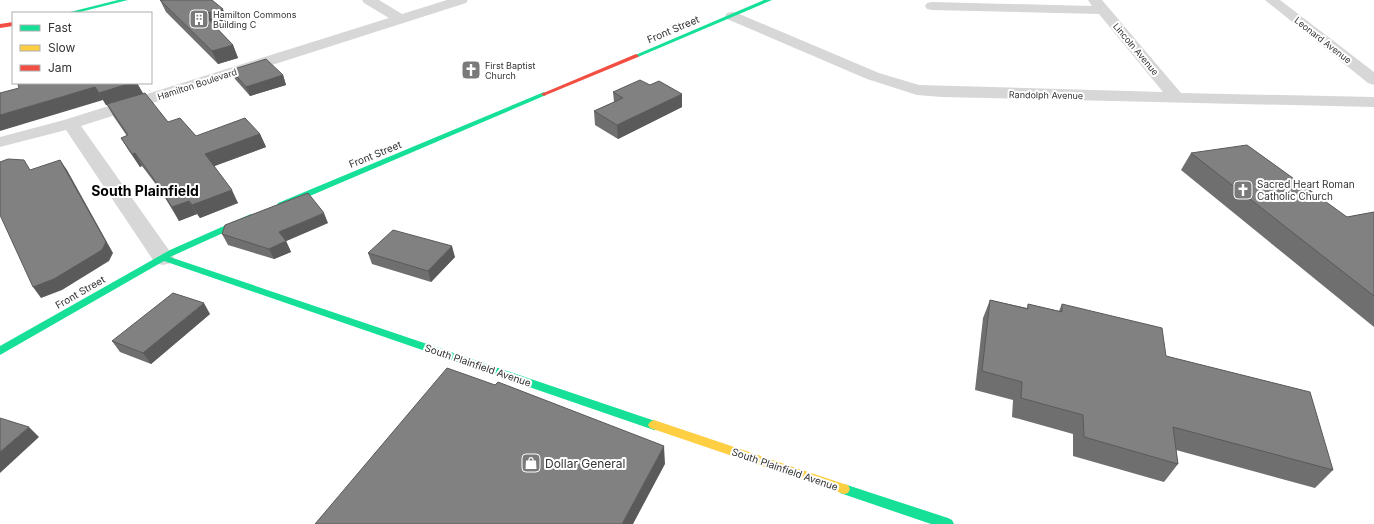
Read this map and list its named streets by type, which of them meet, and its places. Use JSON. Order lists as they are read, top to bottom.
{
  "streets": {
    "street": [
      "Front Street",
      "Leonard Avenue",
      "Lincoln Avenue",
      "Hamilton Boulevard",
      "Randolph Avenue",
      "South Plainfield Avenue"
    ]
  },
  "crossings": [
    ["Front Street", "Randolph Avenue"],
    ["Front Street", "South Plainfield Avenue"],
    ["Lincoln Avenue", "Randolph Avenue"]
  ],
  "districts": ["South Plainfield"],
  "places": {
    "building": ["Hamilton Commons Building C"],
    "church": ["First Baptist Church", "Sacred Heart Roman Catholic Church"],
    "shop": ["Dollar General"]
  },
  "legend": ["Fast", "Slow", "Jam"]
}
